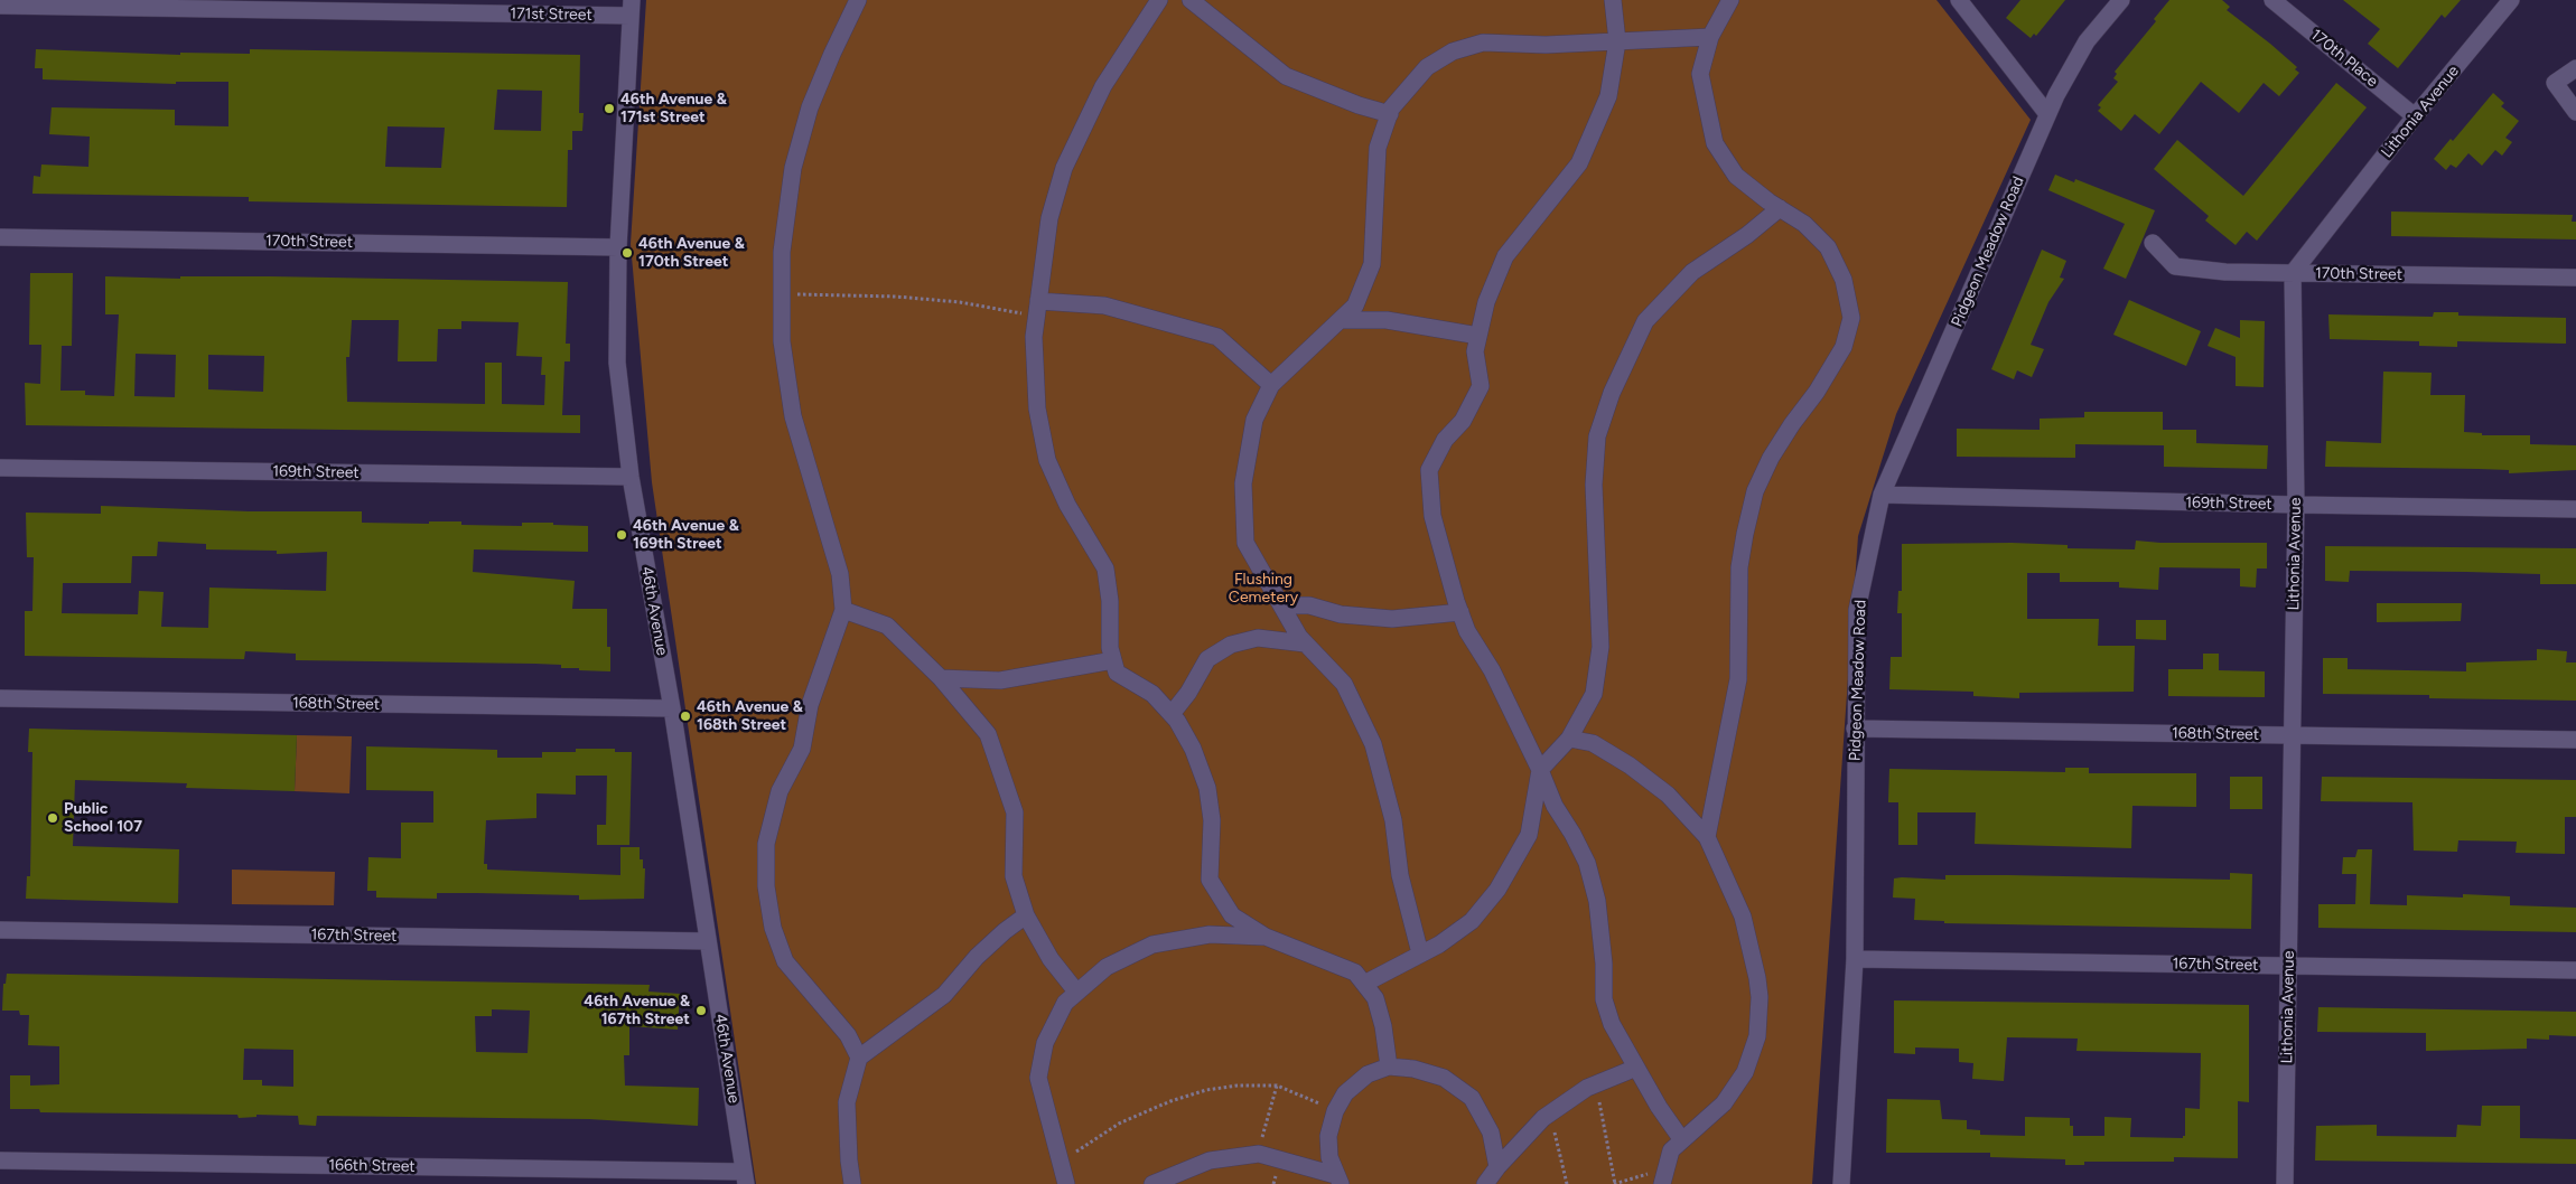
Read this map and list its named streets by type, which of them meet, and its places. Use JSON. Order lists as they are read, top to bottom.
{
  "streets": {
    "street": [
      "171st Street",
      "170th Place",
      "Lithonia Avenue",
      "170th Street",
      "Pidgeon Meadow Road",
      "169th Street",
      "46th Avenue",
      "168th Street",
      "167th Street",
      "166th Street"
    ]
  },
  "crossings": [
    ["171st Street", "46th Avenue"],
    ["170th Place", "Lithonia Avenue"],
    ["Lithonia Avenue", "170th Street"],
    ["Lithonia Avenue", "169th Street"],
    ["Lithonia Avenue", "168th Street"],
    ["Lithonia Avenue", "167th Street"],
    ["170th Street", "46th Avenue"],
    ["Pidgeon Meadow Road", "169th Street"],
    ["Pidgeon Meadow Road", "168th Street"],
    ["Pidgeon Meadow Road", "167th Street"],
    ["169th Street", "46th Avenue"],
    ["46th Avenue", "168th Street"],
    ["46th Avenue", "167th Street"],
    ["46th Avenue", "166th Street"]
  ],
  "parks": ["Flushing Cemetery"],
  "places": [
    "46th Avenue & 171st Street",
    "46th Avenue & 170th Street",
    "46th Avenue & 169th Street",
    "46th Avenue & 168th Street",
    "Public School 107",
    "46th Avenue & 167th Street"
  ]
}
